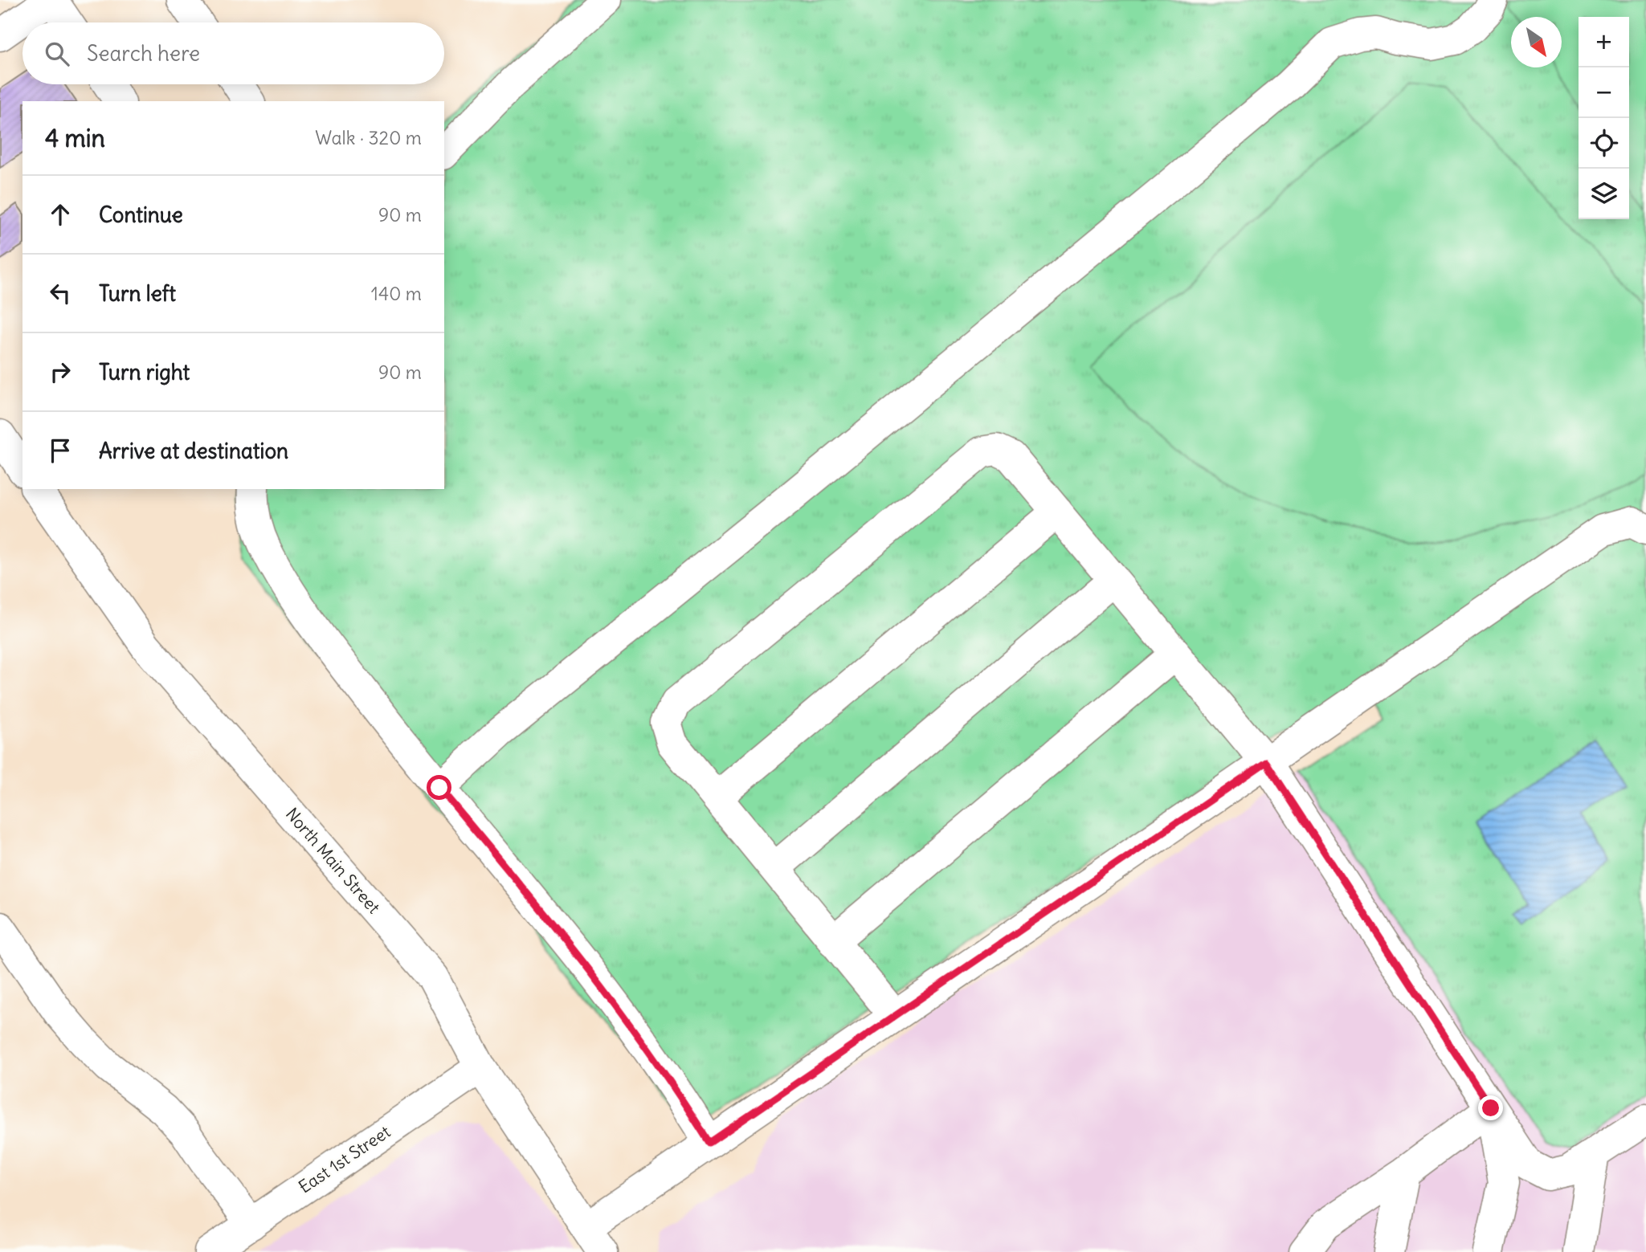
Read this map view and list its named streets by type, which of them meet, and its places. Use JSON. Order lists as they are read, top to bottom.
{
  "streets": {
    "street": ["North Main Street", "East 1st Street"]
  },
  "crossings": [
    ["North Main Street", "East 1st Street"]
  ],
  "north": "bottom right",
  "page": {
    "map_buttons": ["+", "−"],
    "search": "Search here",
    "heading": ["4 min", "Walk · 320 m"],
    "list": [
      ["Continue", "90 m"],
      ["Turn left", "140 m"],
      ["Turn right", "90 m"],
      "Arrive at destination"
    ]
  }
}
